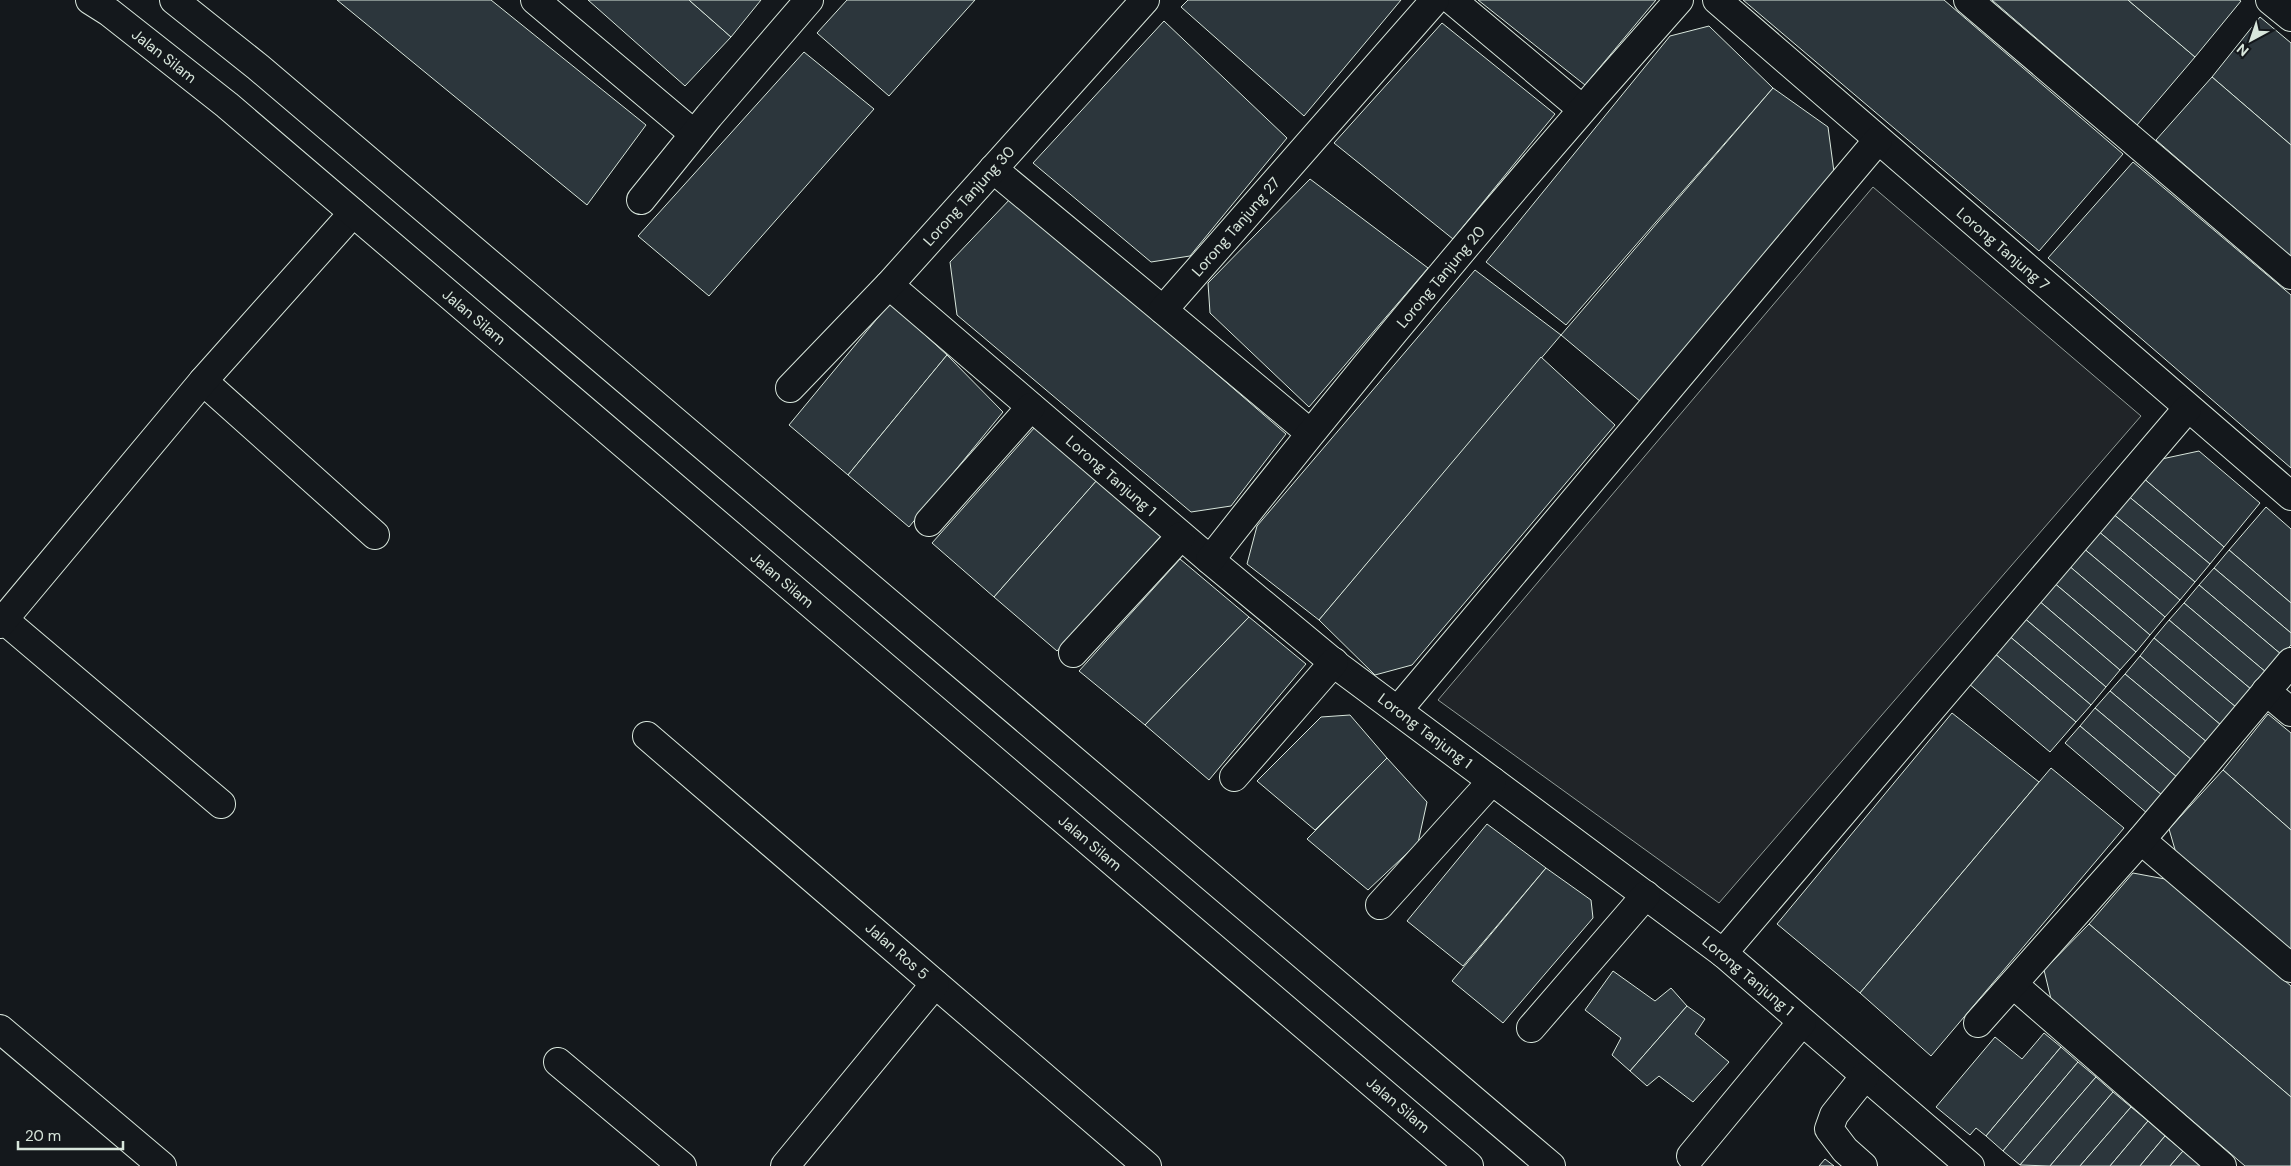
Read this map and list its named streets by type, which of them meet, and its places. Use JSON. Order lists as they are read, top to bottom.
{
  "streets": {
    "main road": [
      "Jalan Silam",
      "Lorong Tanjung 30",
      "Lorong Tanjung 27",
      "Lorong Tanjung 7",
      "Lorong Tanjung 20",
      "Lorong Tanjung 1",
      "Jalan Ros 5"
    ]
  },
  "crossings": [
    ["Lorong Tanjung 30", "Lorong Tanjung 1"],
    ["Lorong Tanjung 20", "Lorong Tanjung 1"]
  ],
  "scale_bar": "20 m",
  "north": "bottom left"
}
